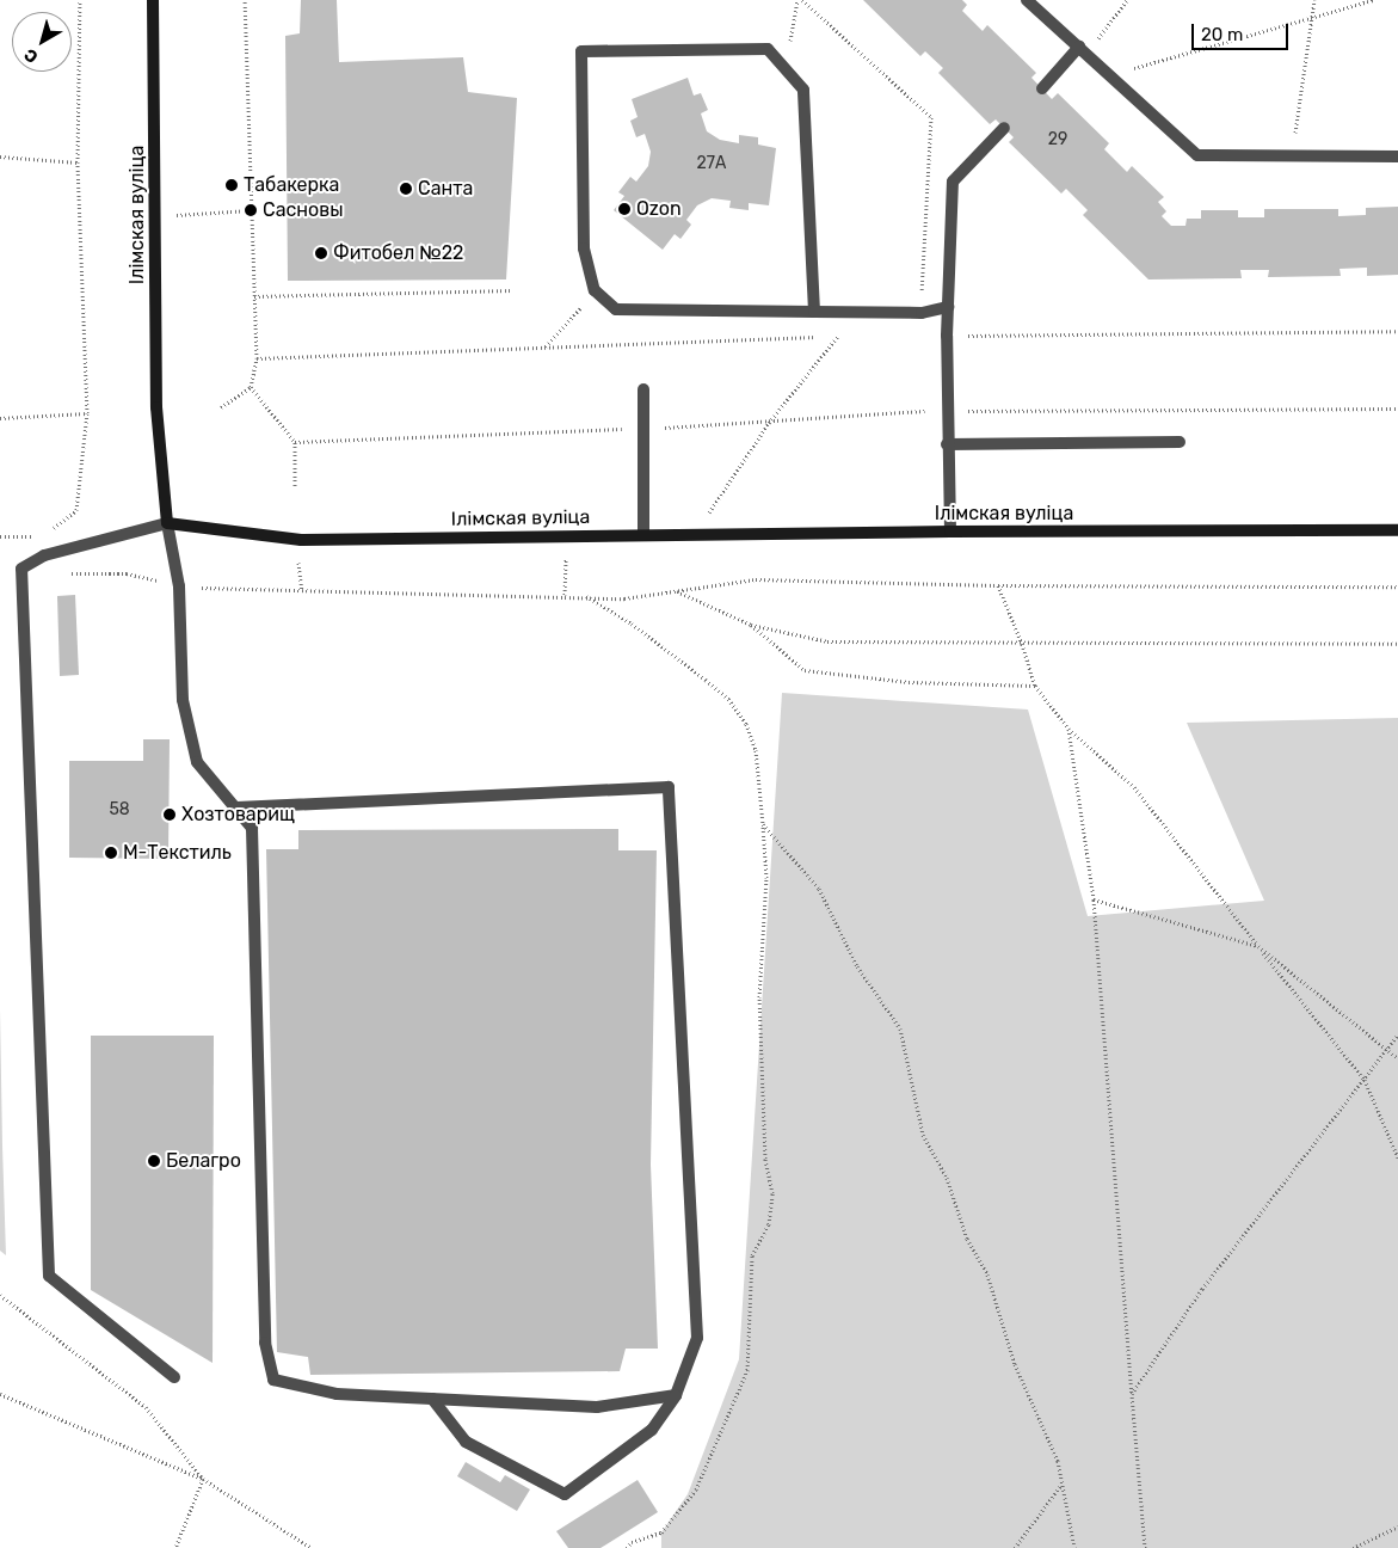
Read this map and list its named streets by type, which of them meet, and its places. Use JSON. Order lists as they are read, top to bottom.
{
  "streets": {
    "street": ["Ілімская вуліца"]
  },
  "places": [
    "Табакерка",
    "Санта",
    "Ozon",
    "Сасновы",
    "Фитобел №22",
    "Хозтоварищ",
    "М-Текстиль",
    "Белагро"
  ],
  "house_numbers": ["29", "27А", "58"],
  "scale_bar": "20 m",
  "north": "bottom left"
}
